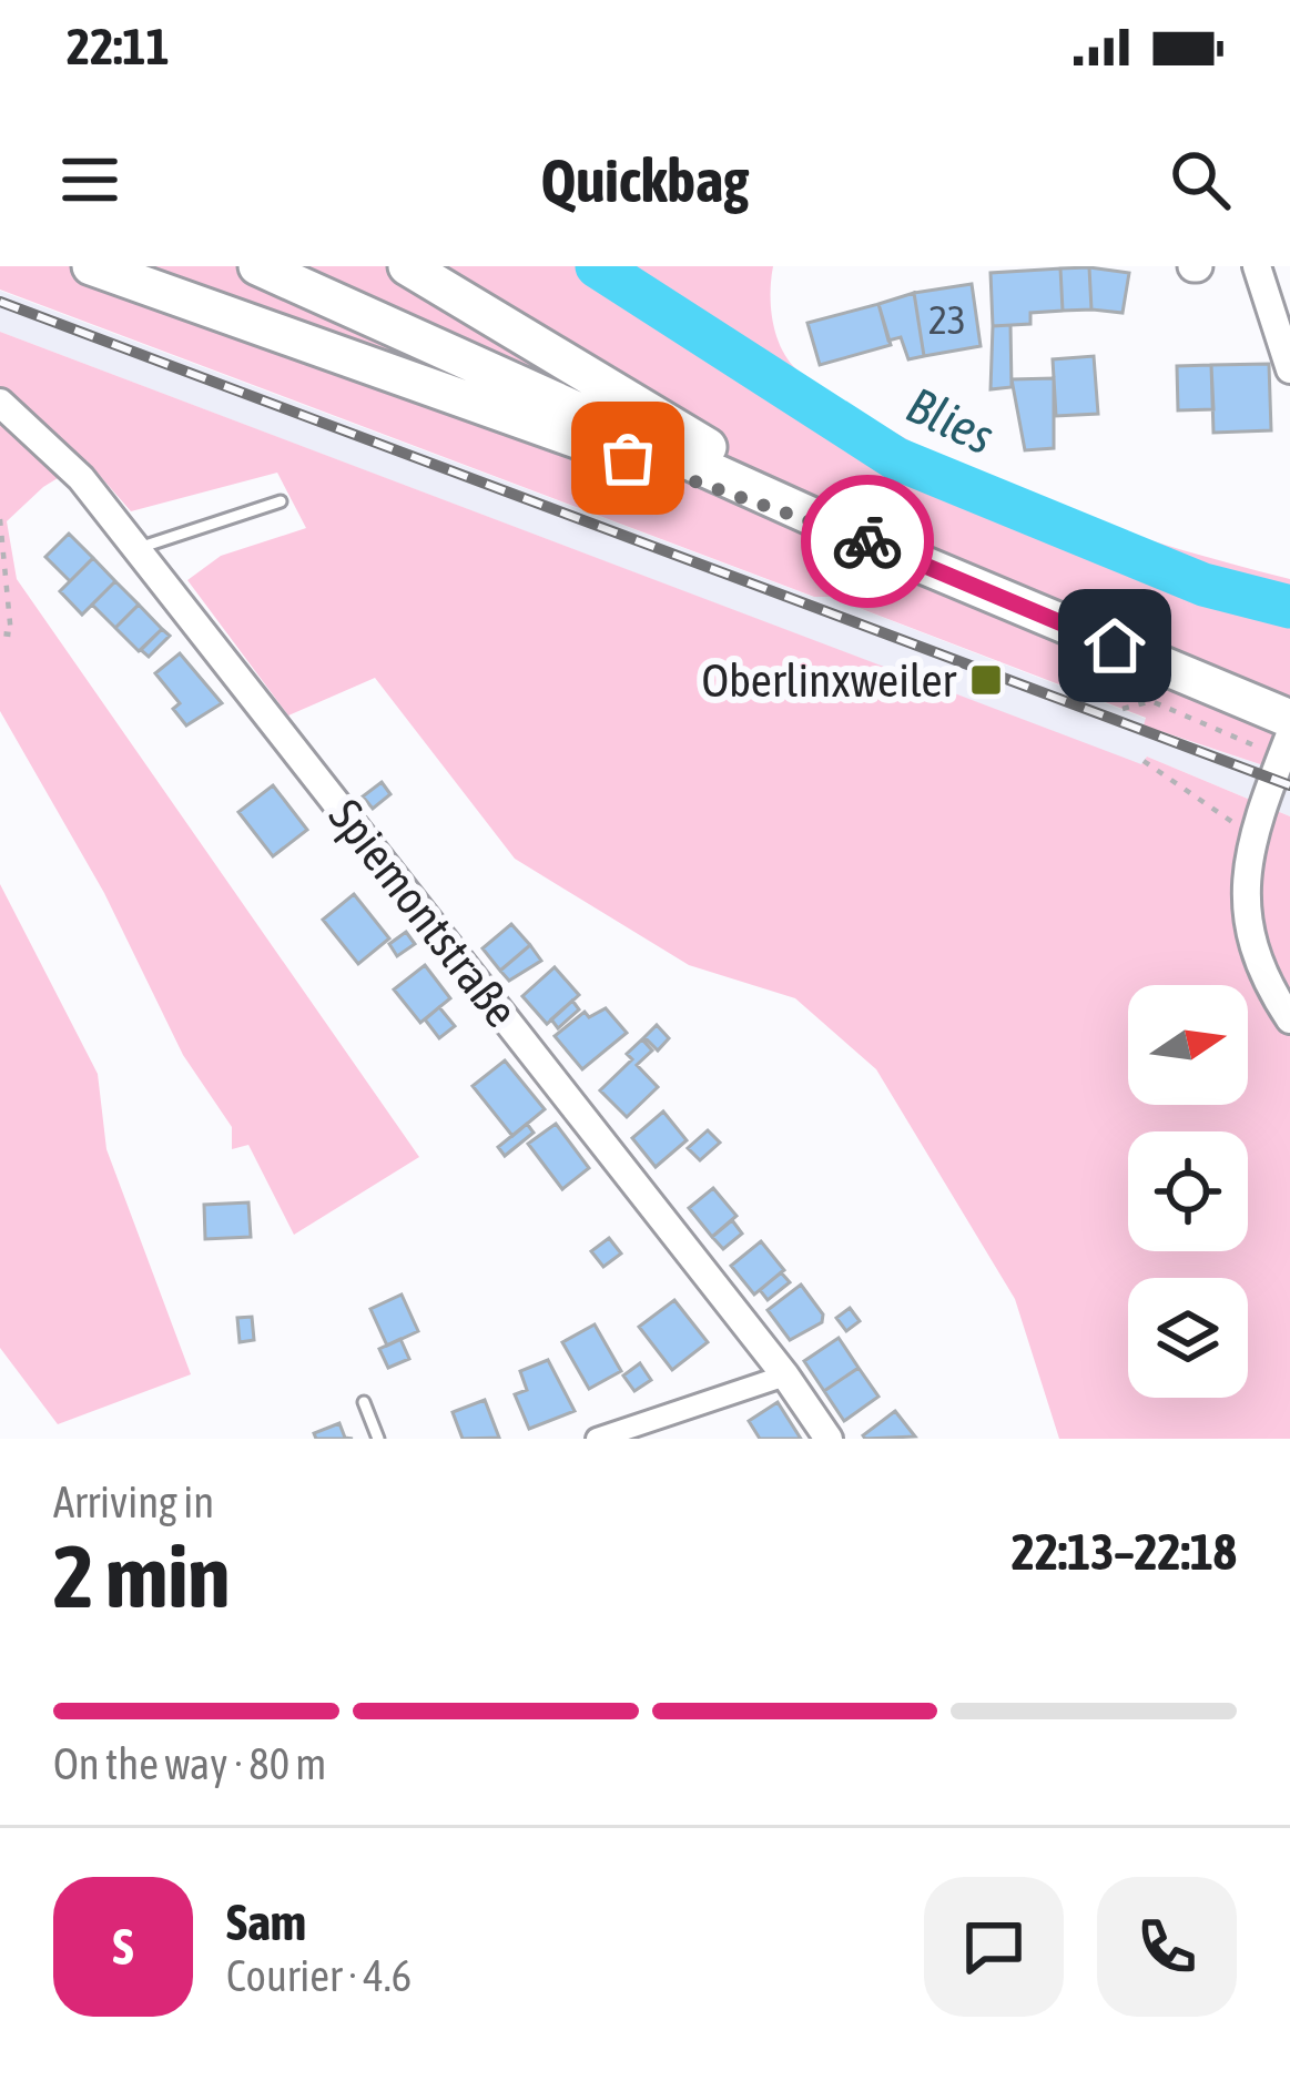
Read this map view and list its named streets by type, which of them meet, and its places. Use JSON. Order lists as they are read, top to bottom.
{
  "streets": {
    "street": ["Spiemontstraße"]
  },
  "water": ["Blies"],
  "places": {
    "transit": ["Oberlinxweiler"]
  },
  "house_numbers": ["23"],
  "north": "right",
  "page": {
    "status": "22:11",
    "header": "Quickbag",
    "heading": ["2 min", "Arriving in", "22:13–22:18"],
    "panel": ["Sam", "Courier · 4.6"],
    "bar": "On the way · 80 m",
    "round": "S"
  }
}
